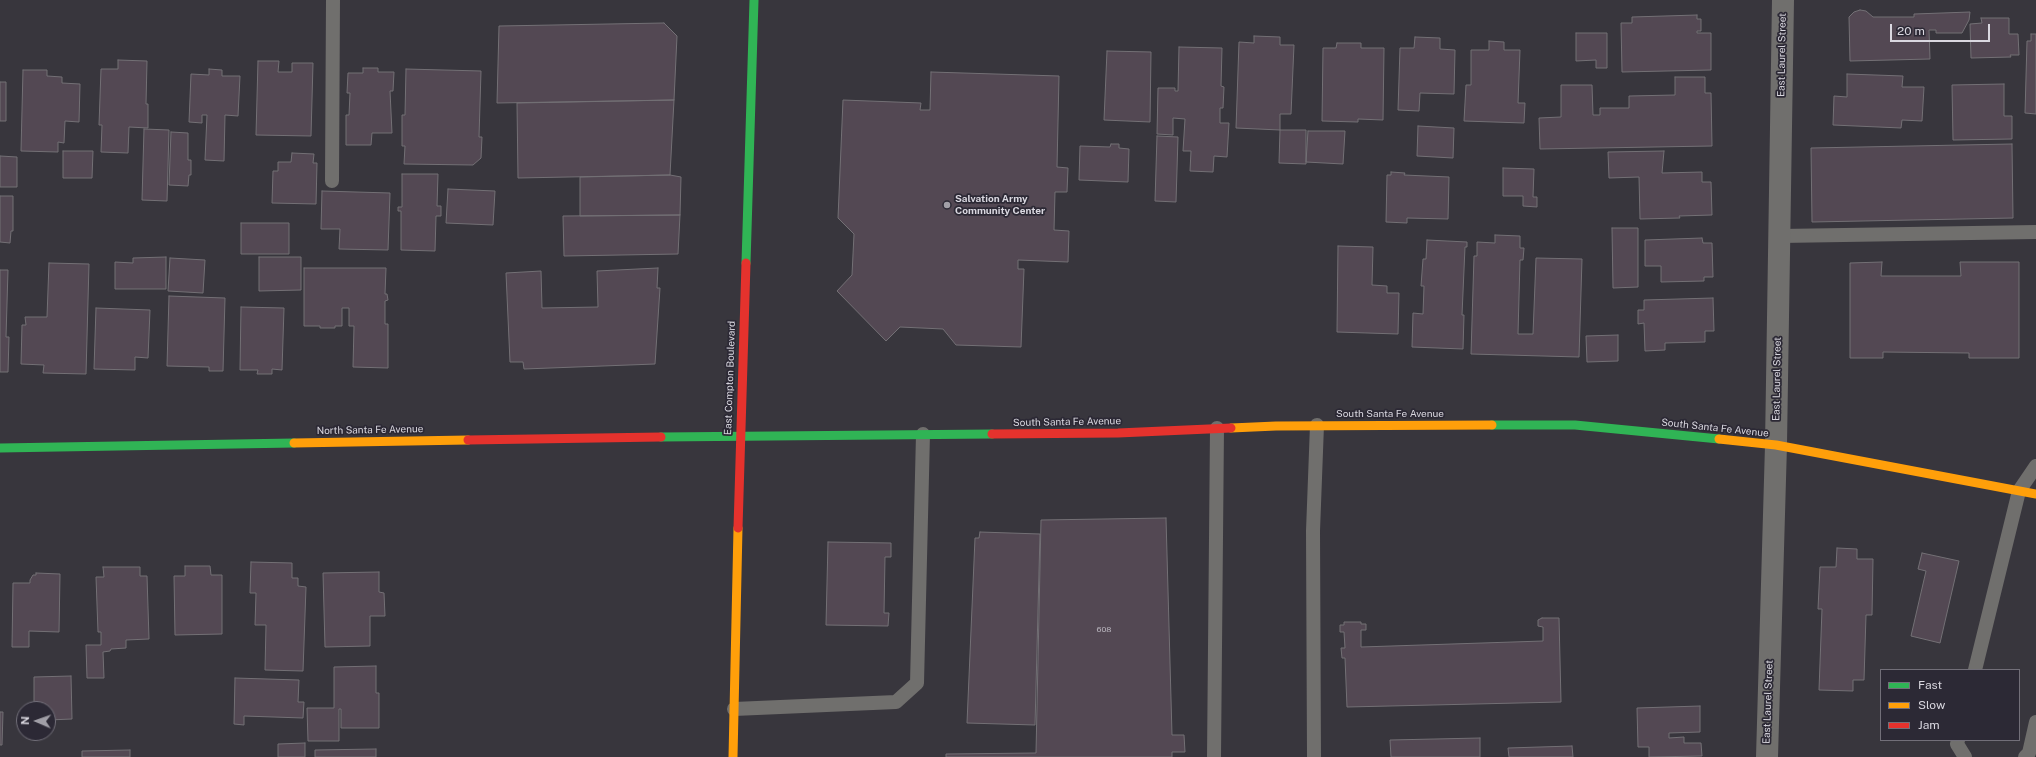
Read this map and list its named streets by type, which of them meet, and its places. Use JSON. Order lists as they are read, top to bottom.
{
  "streets": {
    "main road": ["East Compton Boulevard", "South Santa Fe Avenue", "North Santa Fe Avenue"],
    "street": ["East Laurel Street"]
  },
  "crossings": [
    ["East Laurel Street", "South Santa Fe Avenue"],
    ["East Compton Boulevard", "South Santa Fe Avenue"],
    ["East Compton Boulevard", "North Santa Fe Avenue"],
    ["South Santa Fe Avenue", "North Santa Fe Avenue"]
  ],
  "places": ["Salvation Army Community Center"],
  "house_numbers": ["608"],
  "legend": ["Fast", "Slow", "Jam"],
  "scale_bar": "20 m",
  "north": "left"
}
